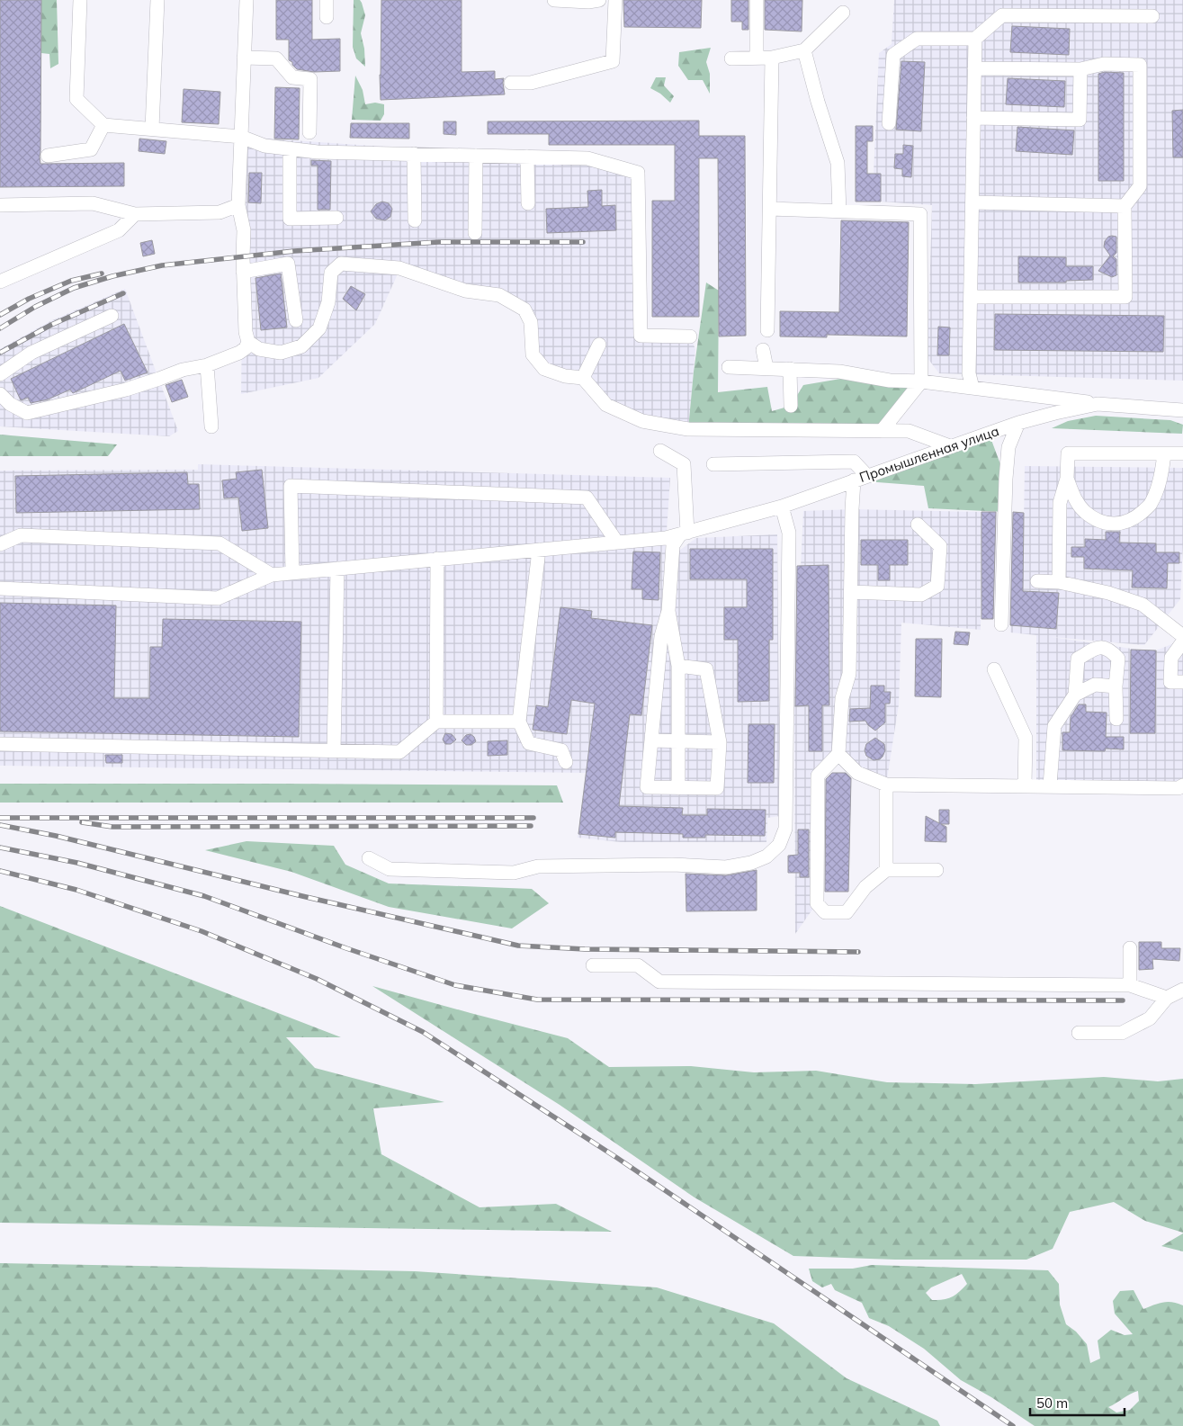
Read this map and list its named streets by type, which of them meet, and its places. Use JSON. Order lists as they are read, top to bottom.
{
  "streets": {
    "street": ["Промышленная улица"]
  },
  "scale_bar": "50 m"
}
